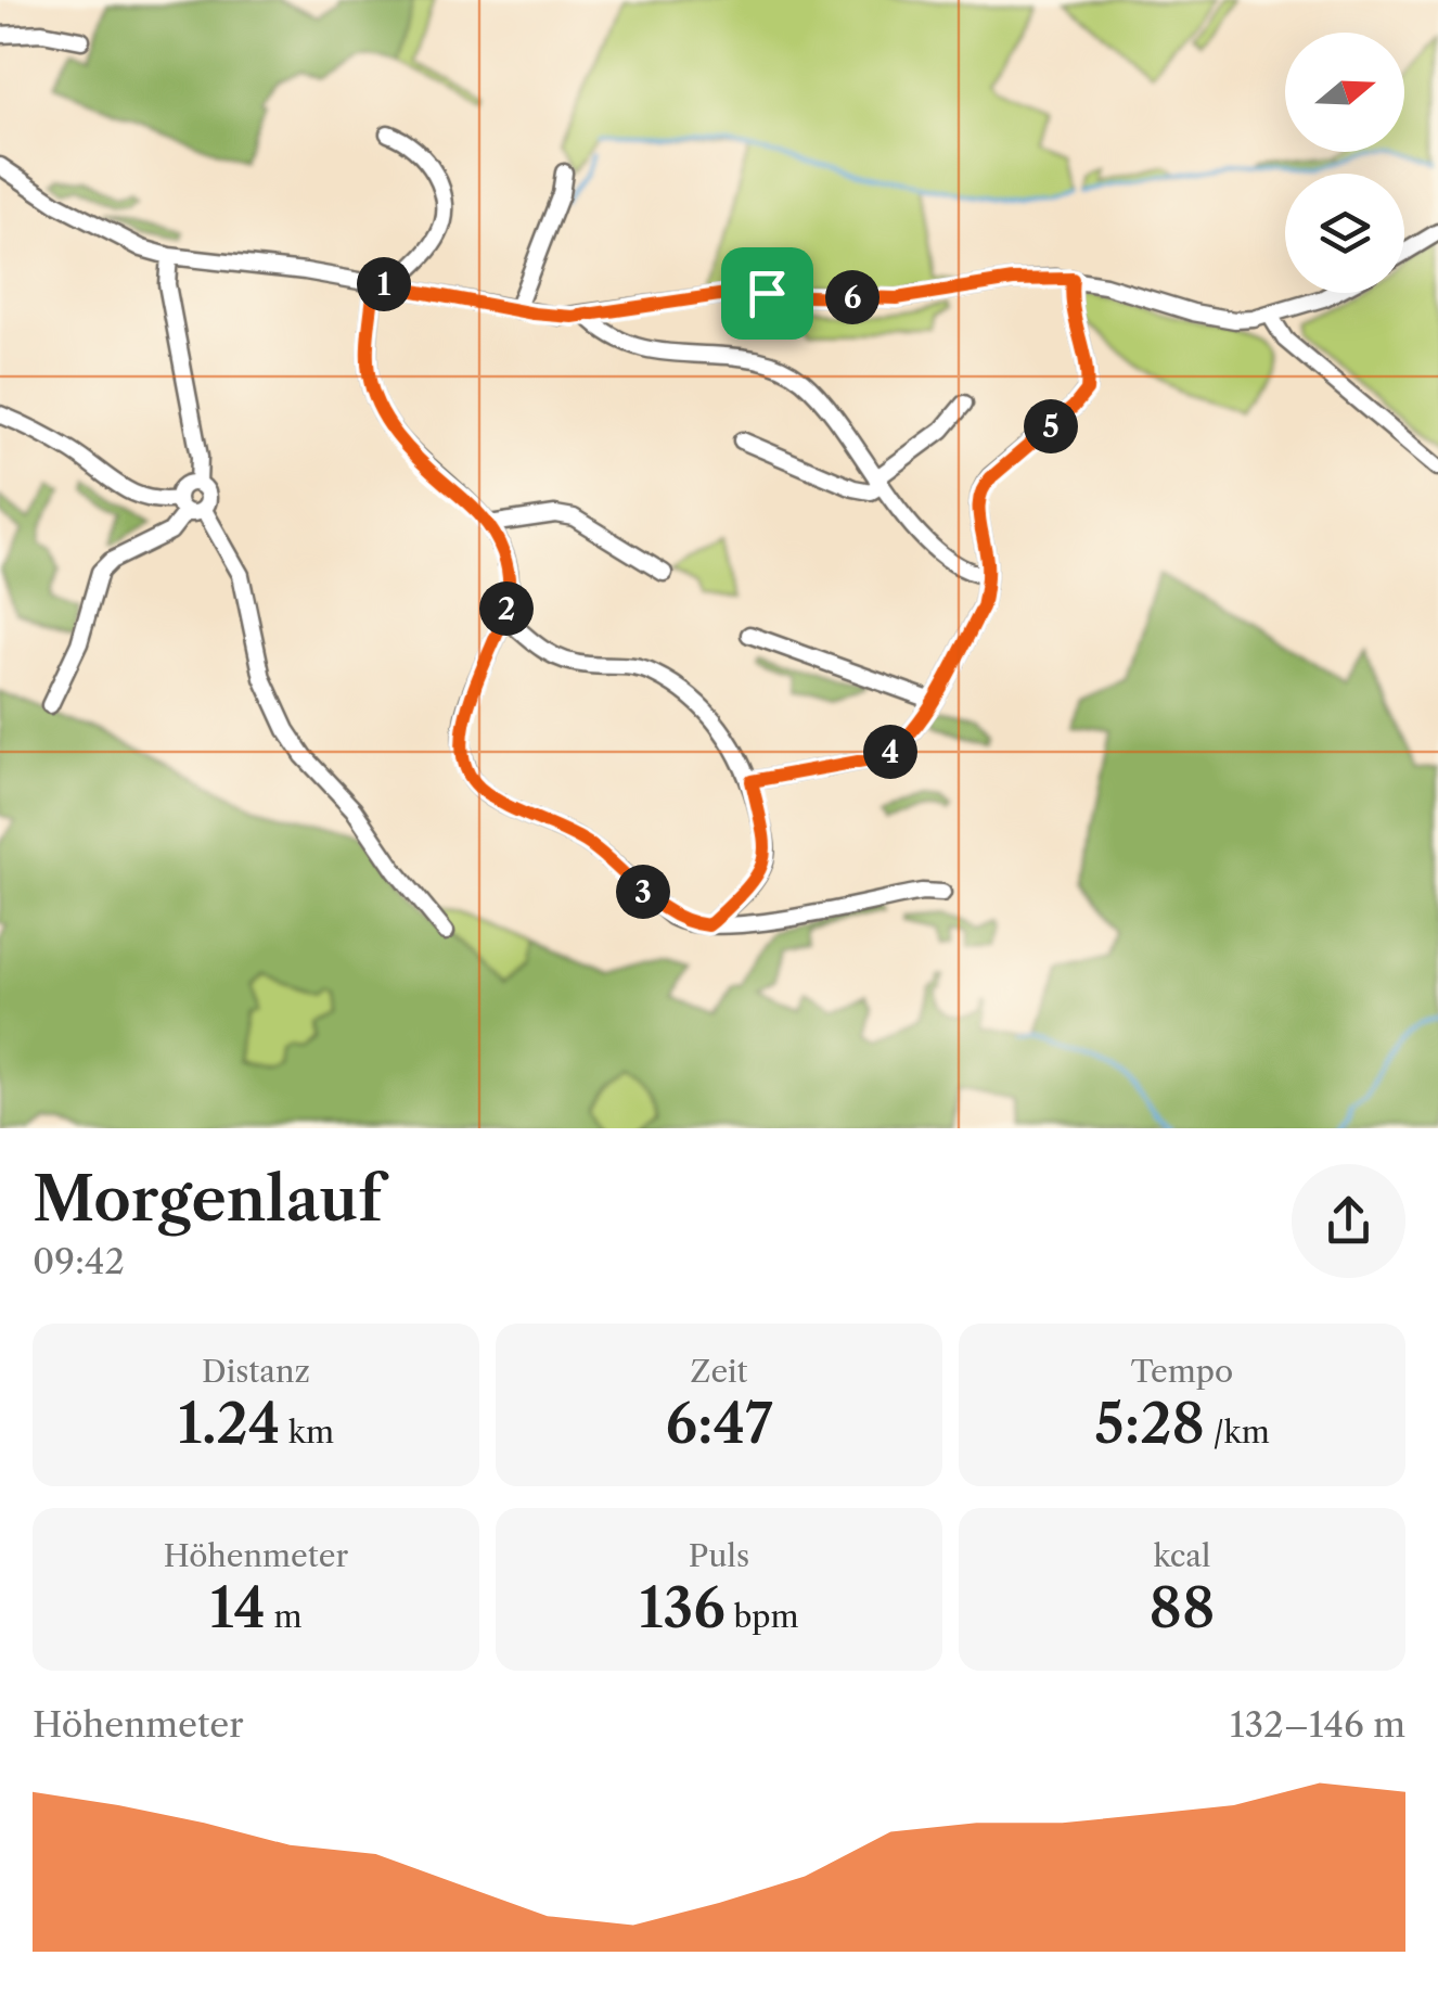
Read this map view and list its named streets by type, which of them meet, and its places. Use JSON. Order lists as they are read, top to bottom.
{
  "north": "right",
  "page": {
    "pins": [
      "1",
      "6",
      "5",
      "2",
      "4",
      "3"
    ],
    "heading": ["Morgenlauf", "09:42"],
    "stats": [
      ["Distanz", "1.24 km"],
      ["Zeit", "6:47"],
      ["Tempo", "5:28 /km"],
      ["Höhenmeter", "14 m"],
      ["Puls", "136 bpm"],
      ["kcal", "88"]
    ],
    "chart": ["Höhenmeter", "132–146 m"]
  }
}
